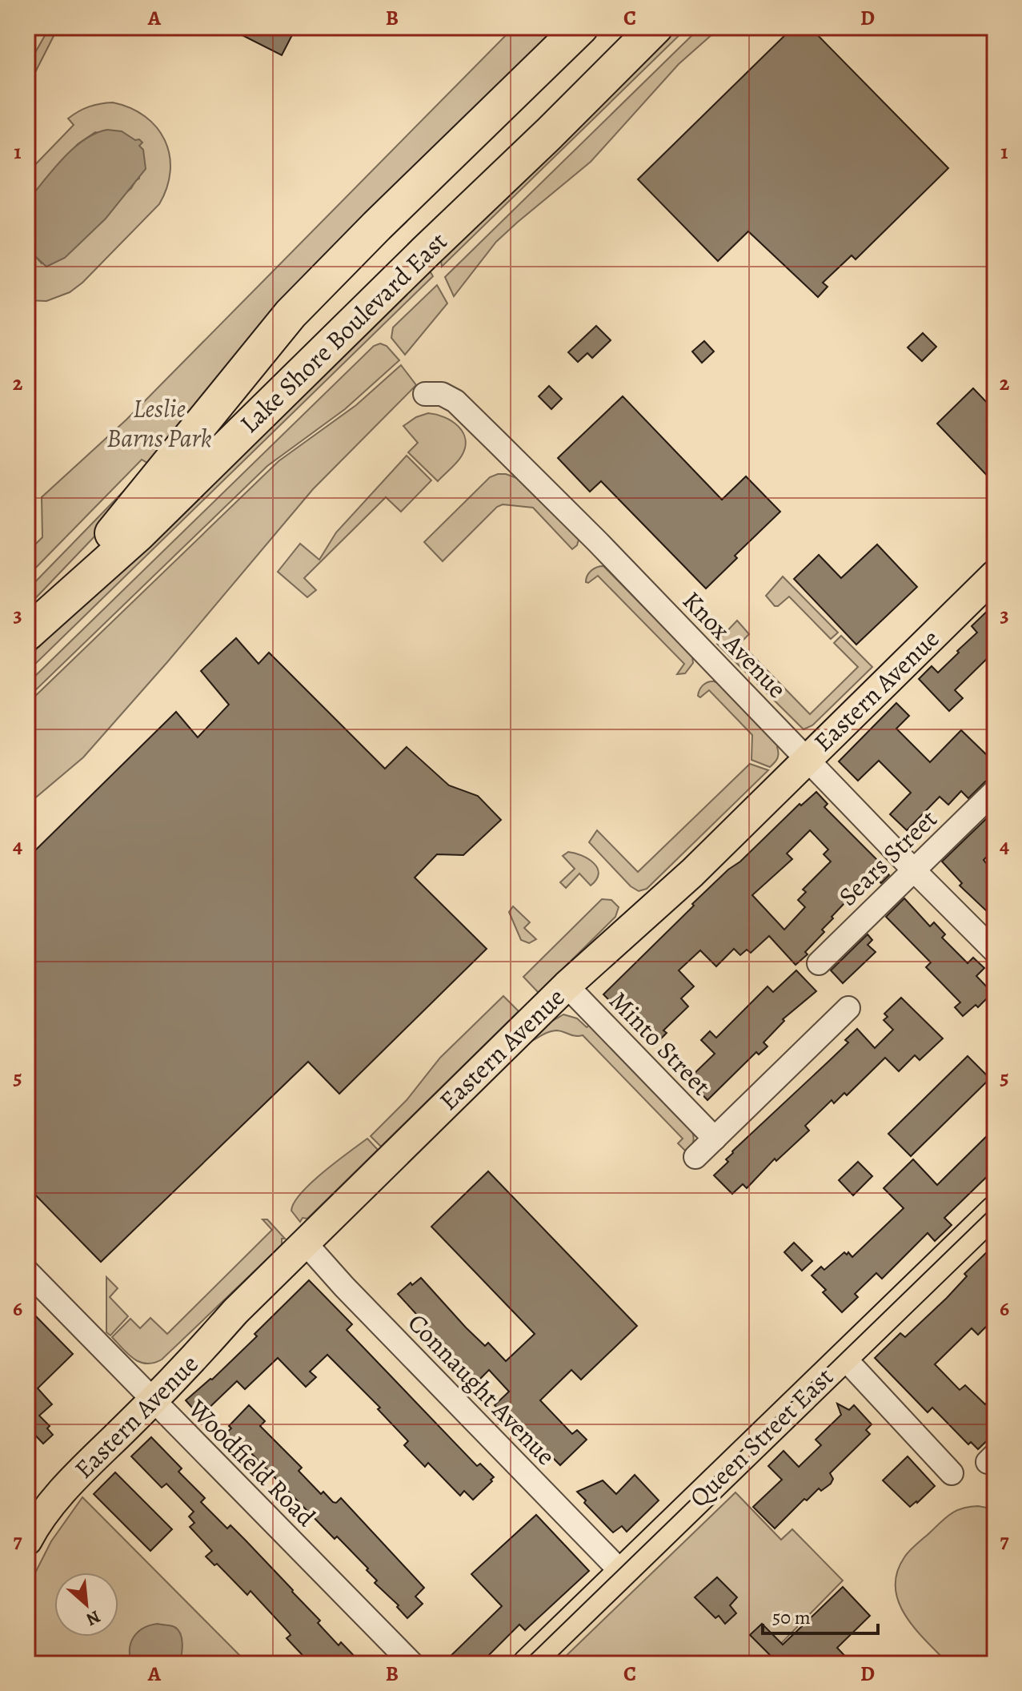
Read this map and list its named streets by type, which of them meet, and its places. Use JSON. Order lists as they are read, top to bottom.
{
  "streets": {
    "highway": ["Lake Shore Boulevard East"],
    "main road": ["Eastern Avenue", "Queen Street East"],
    "street": [
      "Knox Avenue",
      "Sears Street",
      "Minto Street",
      "Connaught Avenue",
      "Woodfield Road"
    ]
  },
  "crossings": [
    ["Knox Avenue", "Eastern Avenue"],
    ["Knox Avenue", "Sears Street"],
    ["Eastern Avenue", "Minto Street"],
    ["Eastern Avenue", "Connaught Avenue"],
    ["Eastern Avenue", "Woodfield Road"],
    ["Connaught Avenue", "Queen Street East"]
  ],
  "parks": ["Leslie Barns Park"],
  "scale_bar": "50 m",
  "north": "bottom right",
  "grid": {
    "columns": [
      "A",
      "B",
      "C",
      "D"
    ],
    "rows": [
      "1",
      "2",
      "3",
      "4",
      "5",
      "6",
      "7"
    ]
  }
}
